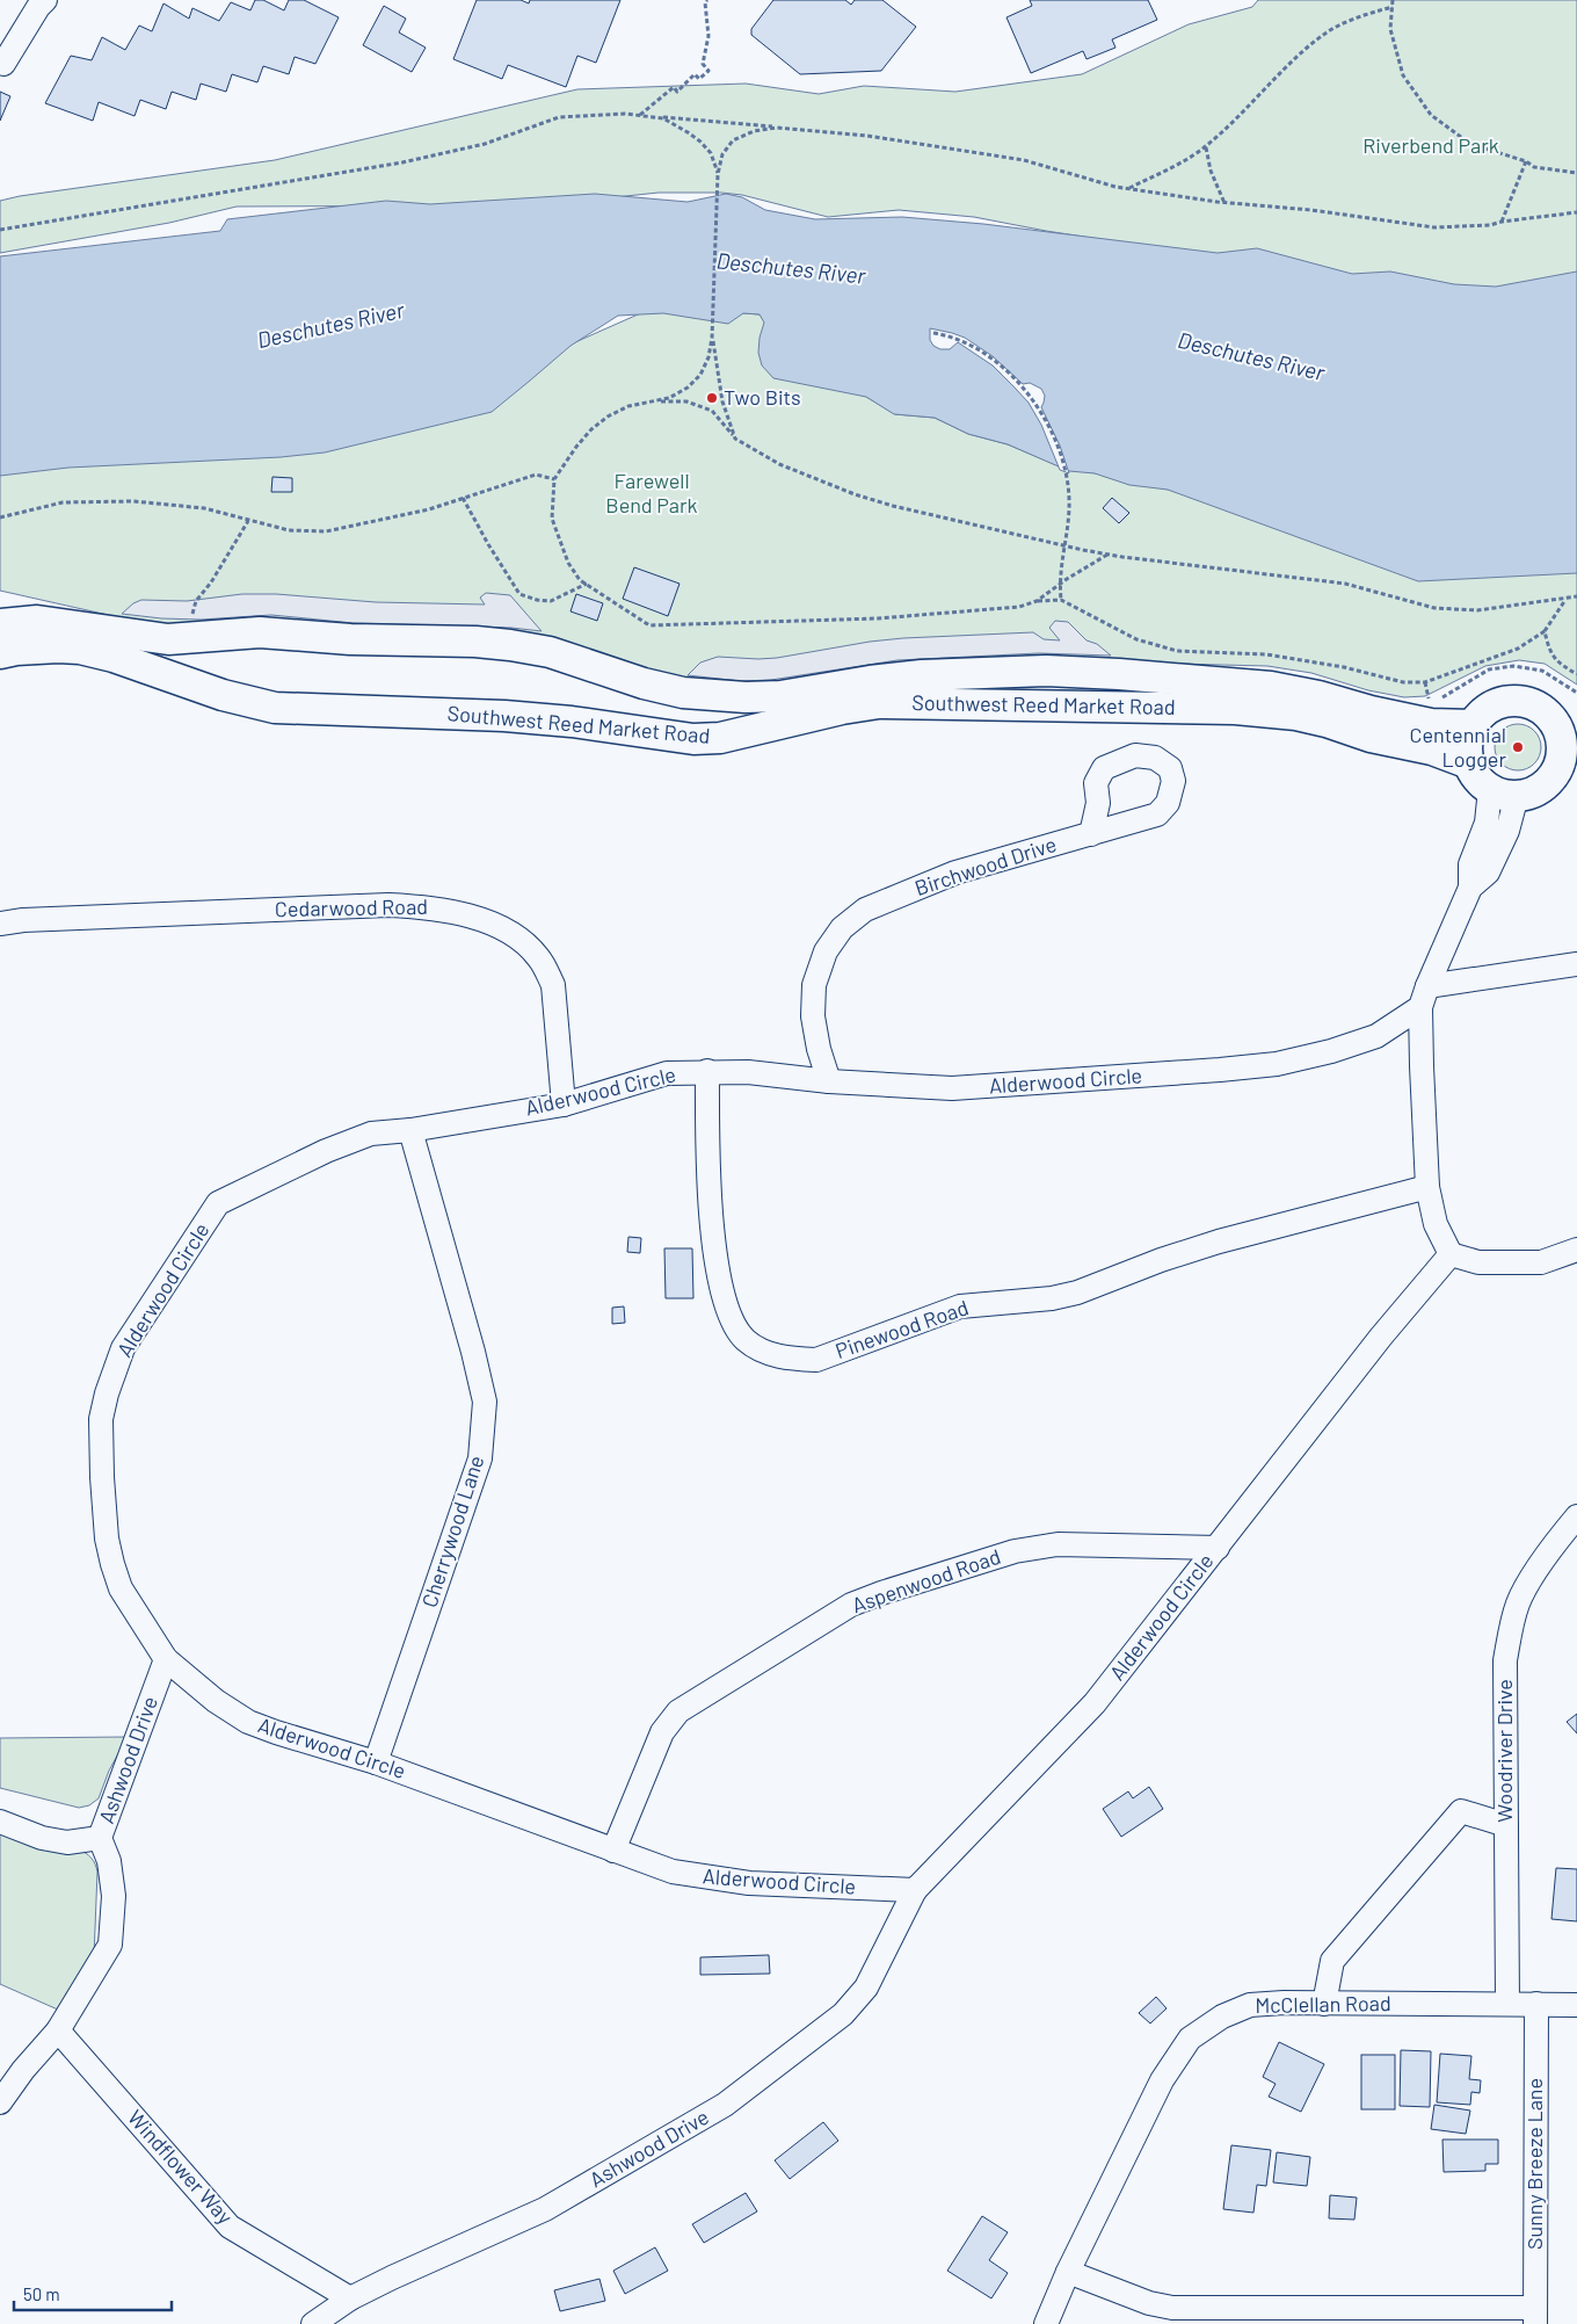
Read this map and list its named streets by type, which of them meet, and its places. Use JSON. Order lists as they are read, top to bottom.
{
  "streets": {
    "main road": ["Southwest Reed Market Road"],
    "street": [
      "Birchwood Drive",
      "Cedarwood Road",
      "Alderwood Circle",
      "Pinewood Road",
      "Cherrywood Lane",
      "Aspenwood Road",
      "Woodriver Drive",
      "Ashwood Drive",
      "McClellan Road",
      "Sunny Breeze Lane",
      "Windflower Way"
    ]
  },
  "crossings": [
    ["Birchwood Drive", "Alderwood Circle"],
    ["Cedarwood Road", "Alderwood Circle"],
    ["Alderwood Circle", "Pinewood Road"],
    ["Alderwood Circle", "Cherrywood Lane"],
    ["Alderwood Circle", "Aspenwood Road"],
    ["Alderwood Circle", "Ashwood Drive"],
    ["Woodriver Drive", "McClellan Road"],
    ["Ashwood Drive", "Windflower Way"],
    ["McClellan Road", "Sunny Breeze Lane"]
  ],
  "water": ["Deschutes River"],
  "parks": ["Riverbend Park", "Farewell Bend Park"],
  "places": ["Two Bits", "Centennial Logger"],
  "scale_bar": "50 m"
}
